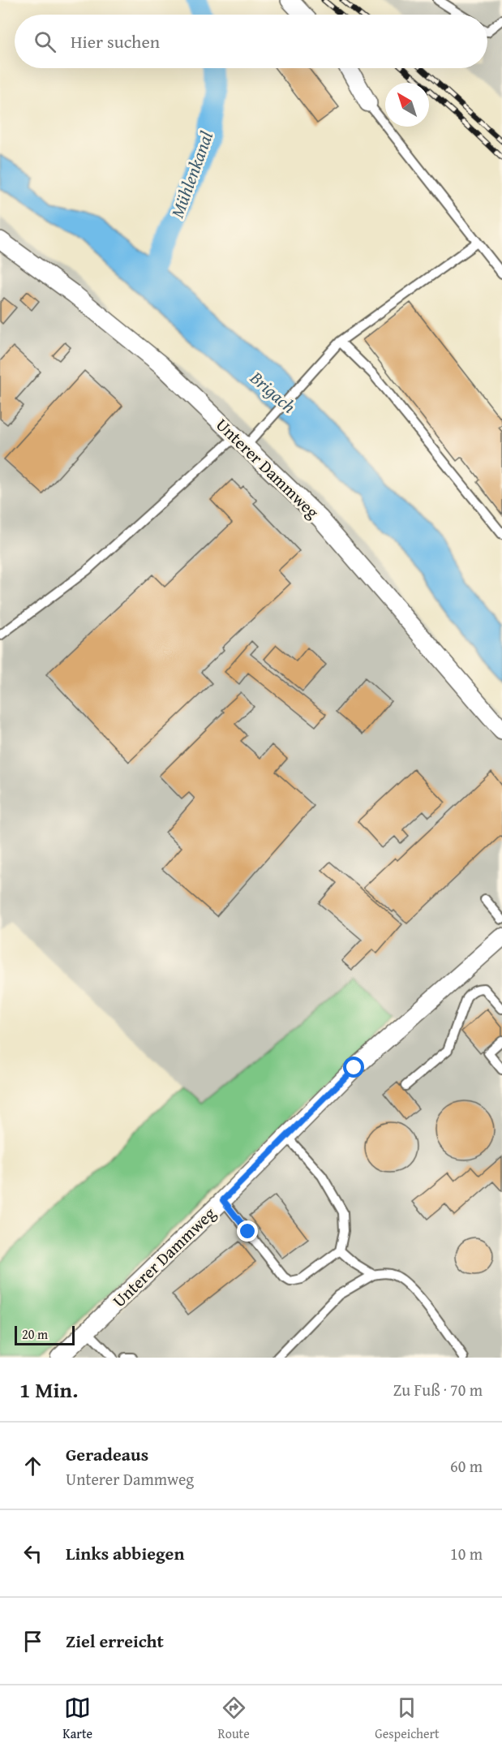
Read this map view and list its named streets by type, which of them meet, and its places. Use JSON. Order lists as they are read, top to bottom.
{
  "streets": {
    "street": ["Unterer Dammweg"]
  },
  "water": ["Mühlenkanal", "Brigach"],
  "scale_bar": "20 m",
  "north": "top left",
  "page": {
    "search": "Hier suchen",
    "scale": "20 m",
    "heading": ["1 Min.", "Zu Fuß · 70 m"],
    "list": [
      ["Geradeaus", "Unterer Dammweg", "60 m"],
      ["Links abbiegen", "10 m"],
      "Ziel erreicht"
    ],
    "nav": ["Karte", "Route", "Gespeichert"]
  }
}
